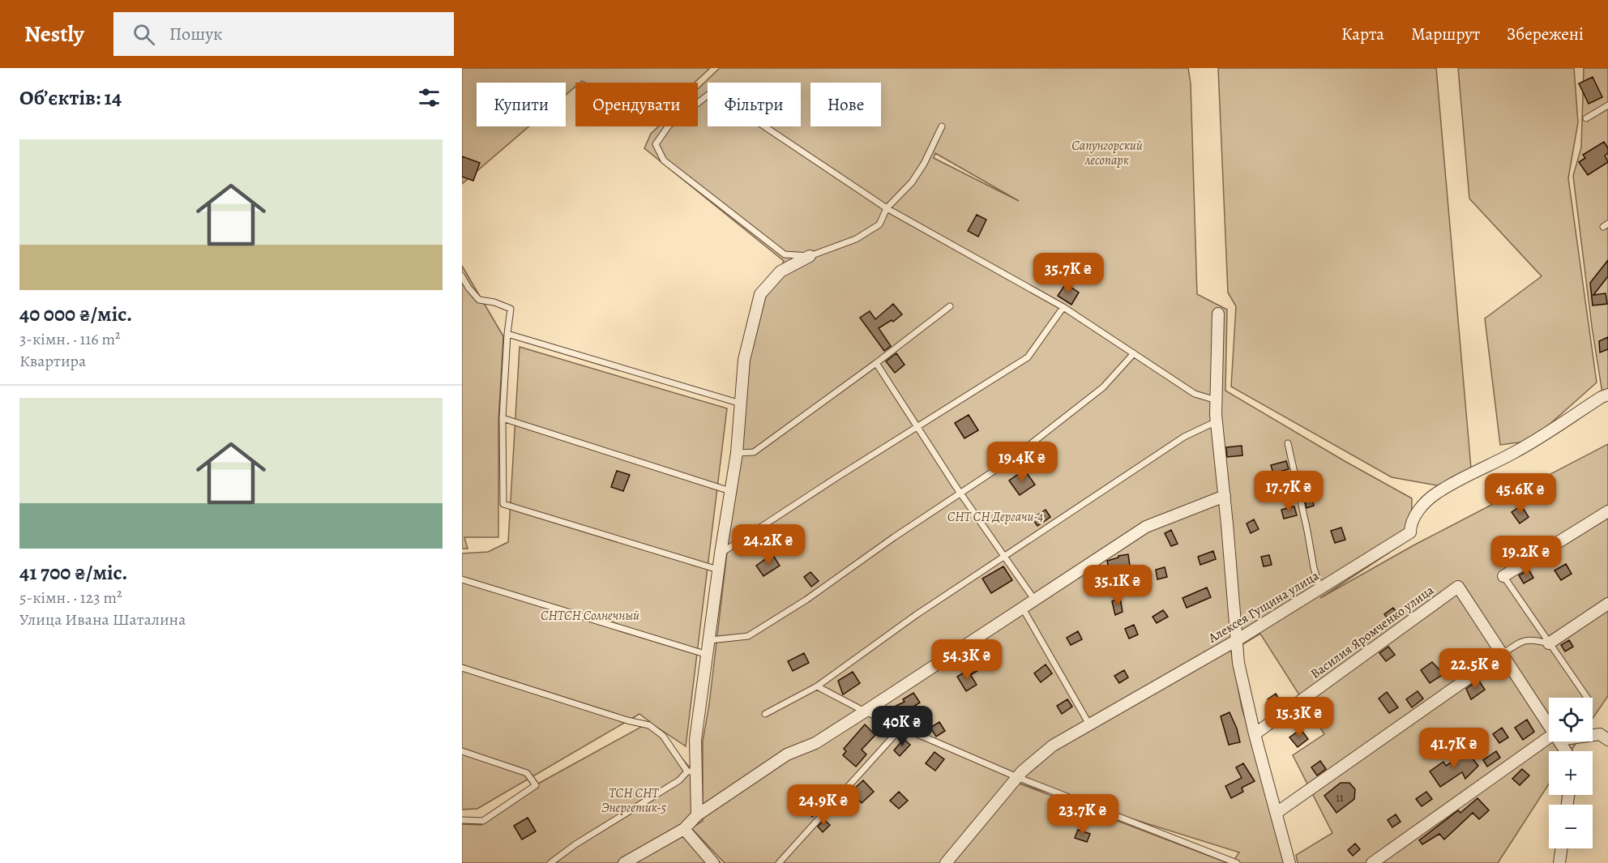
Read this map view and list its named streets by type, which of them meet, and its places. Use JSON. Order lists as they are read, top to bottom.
{
  "streets": {
    "street": ["Алексея Гущина улица", "Василия Яромченко улица"]
  },
  "parks": [
    "Сапунгорский лесопарк",
    "СНТ СН Дергачи-4",
    "СНТСН Солнечный",
    "ТСН СНТ Энергетик-5"
  ],
  "house_numbers": ["11"],
  "page": {
    "header": "Nestly",
    "search": "Пошук",
    "nav": ["Карта", "Маршрут", "Збережені"],
    "heading": "Об’єктів: 14",
    "chip": [
      "Купити",
      "Орендувати",
      "Фільтри",
      "Нове"
    ],
    "list": [
      {
        "name": "40 000 ₴/міс.",
        "note": "3-кімн. · 116 m² · Квартира"
      },
      {
        "name": "41 700 ₴/міс.",
        "note": "5-кімн. · 123 m² · Улица Ивана Шаталина"
      }
    ],
    "price": [
      "35.7K ₴",
      "19.4K ₴",
      "17.7K ₴",
      "45.6K ₴",
      "24.2K ₴",
      "19.2K ₴",
      "35.1K ₴",
      "54.3K ₴",
      "22.5K ₴",
      "15.3K ₴",
      "40K ₴",
      "41.7K ₴",
      "24.9K ₴",
      "23.7K ₴"
    ],
    "map_buttons": ["+", "−"]
  }
}
